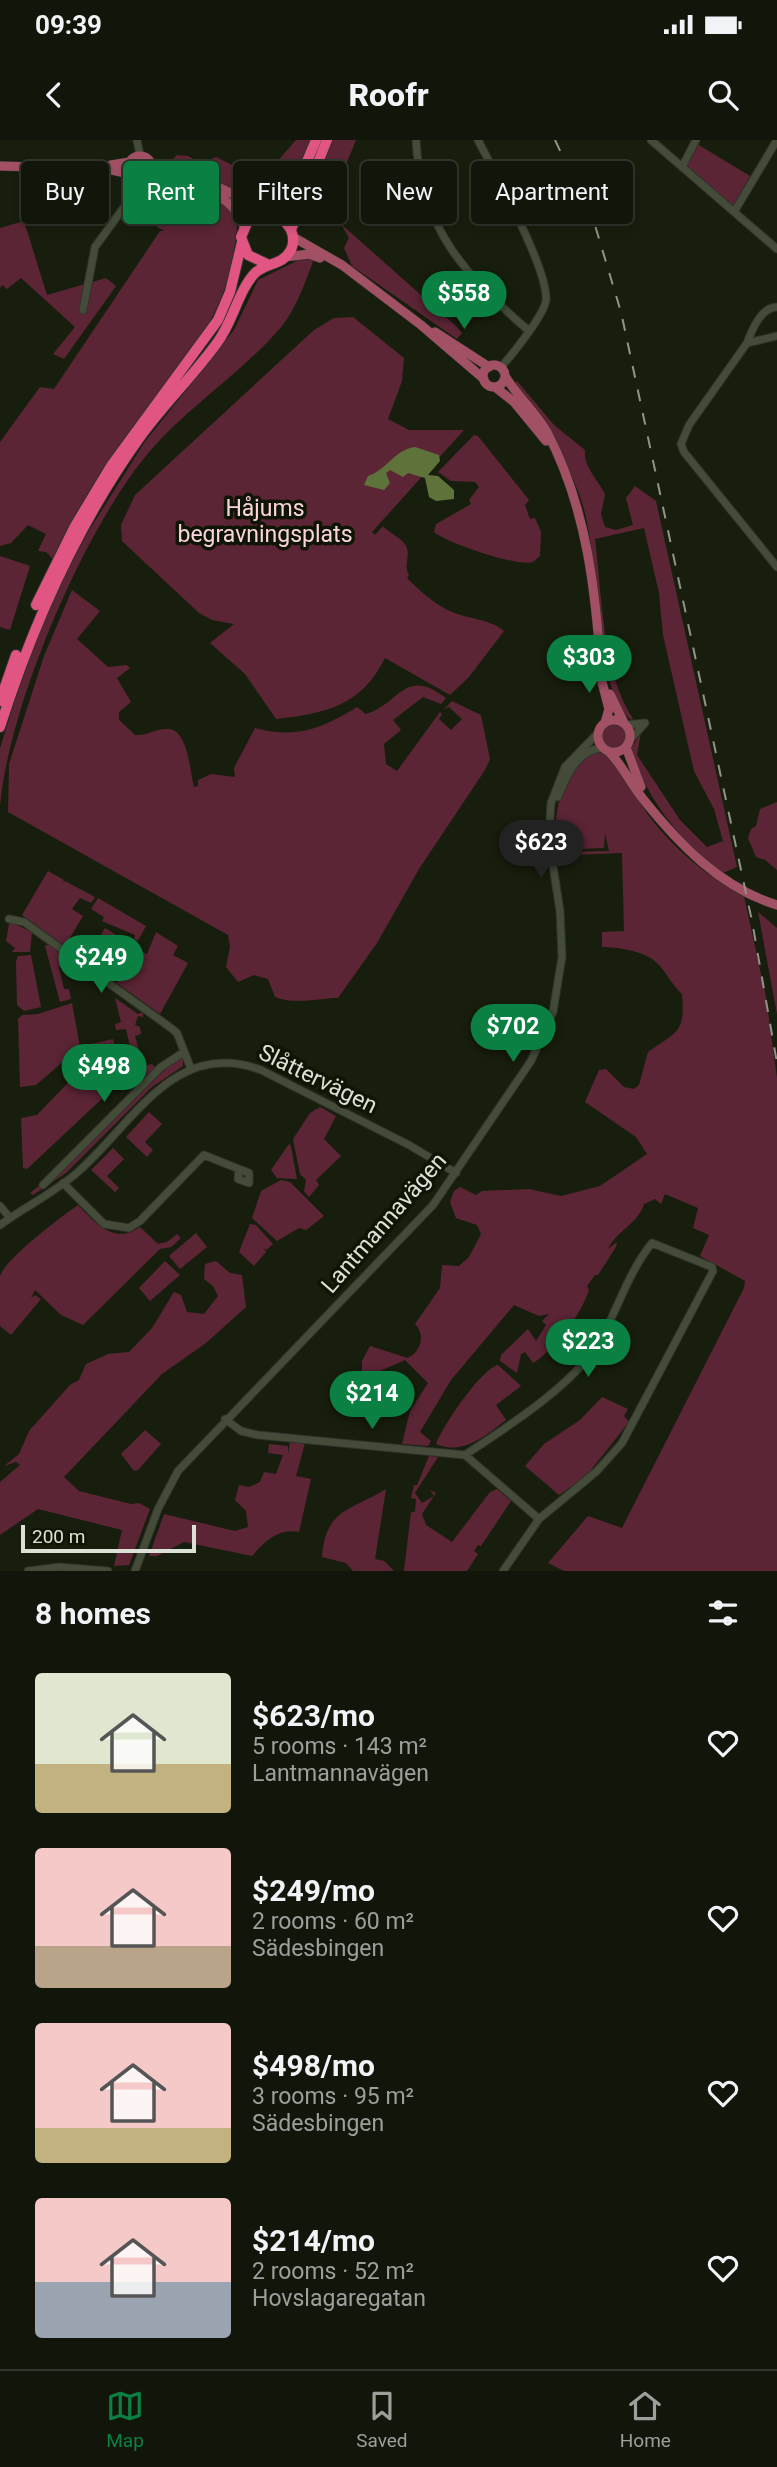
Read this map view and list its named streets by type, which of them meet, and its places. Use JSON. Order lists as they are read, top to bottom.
{
  "streets": {
    "street": ["Slåttervägen", "Lantmannavägen"]
  },
  "crossings": [
    ["Slåttervägen", "Lantmannavägen"]
  ],
  "parks": ["Håjums begravningsplats"],
  "scale_bar": "200 m",
  "page": {
    "status": "09:39",
    "header": "Roofr",
    "chip": [
      "Buy",
      "Rent",
      "Filters",
      "New",
      "Apartment"
    ],
    "price": [
      "$558",
      "$303",
      "$623",
      "$249",
      "$702",
      "$498",
      "$223",
      "$214"
    ],
    "scale": "200 m",
    "heading": "8 homes",
    "list": [
      {
        "name": "$623/mo",
        "note": "5 rooms · 143 m² · Lantmannavägen"
      },
      {
        "name": "$249/mo",
        "note": "2 rooms · 60 m² · Sädesbingen"
      },
      {
        "name": "$498/mo",
        "note": "3 rooms · 95 m² · Sädesbingen"
      },
      {
        "name": "$214/mo",
        "note": "2 rooms · 52 m² · Hovslagaregatan"
      }
    ],
    "tabs": ["Map", "Saved", "Home"]
  }
}
